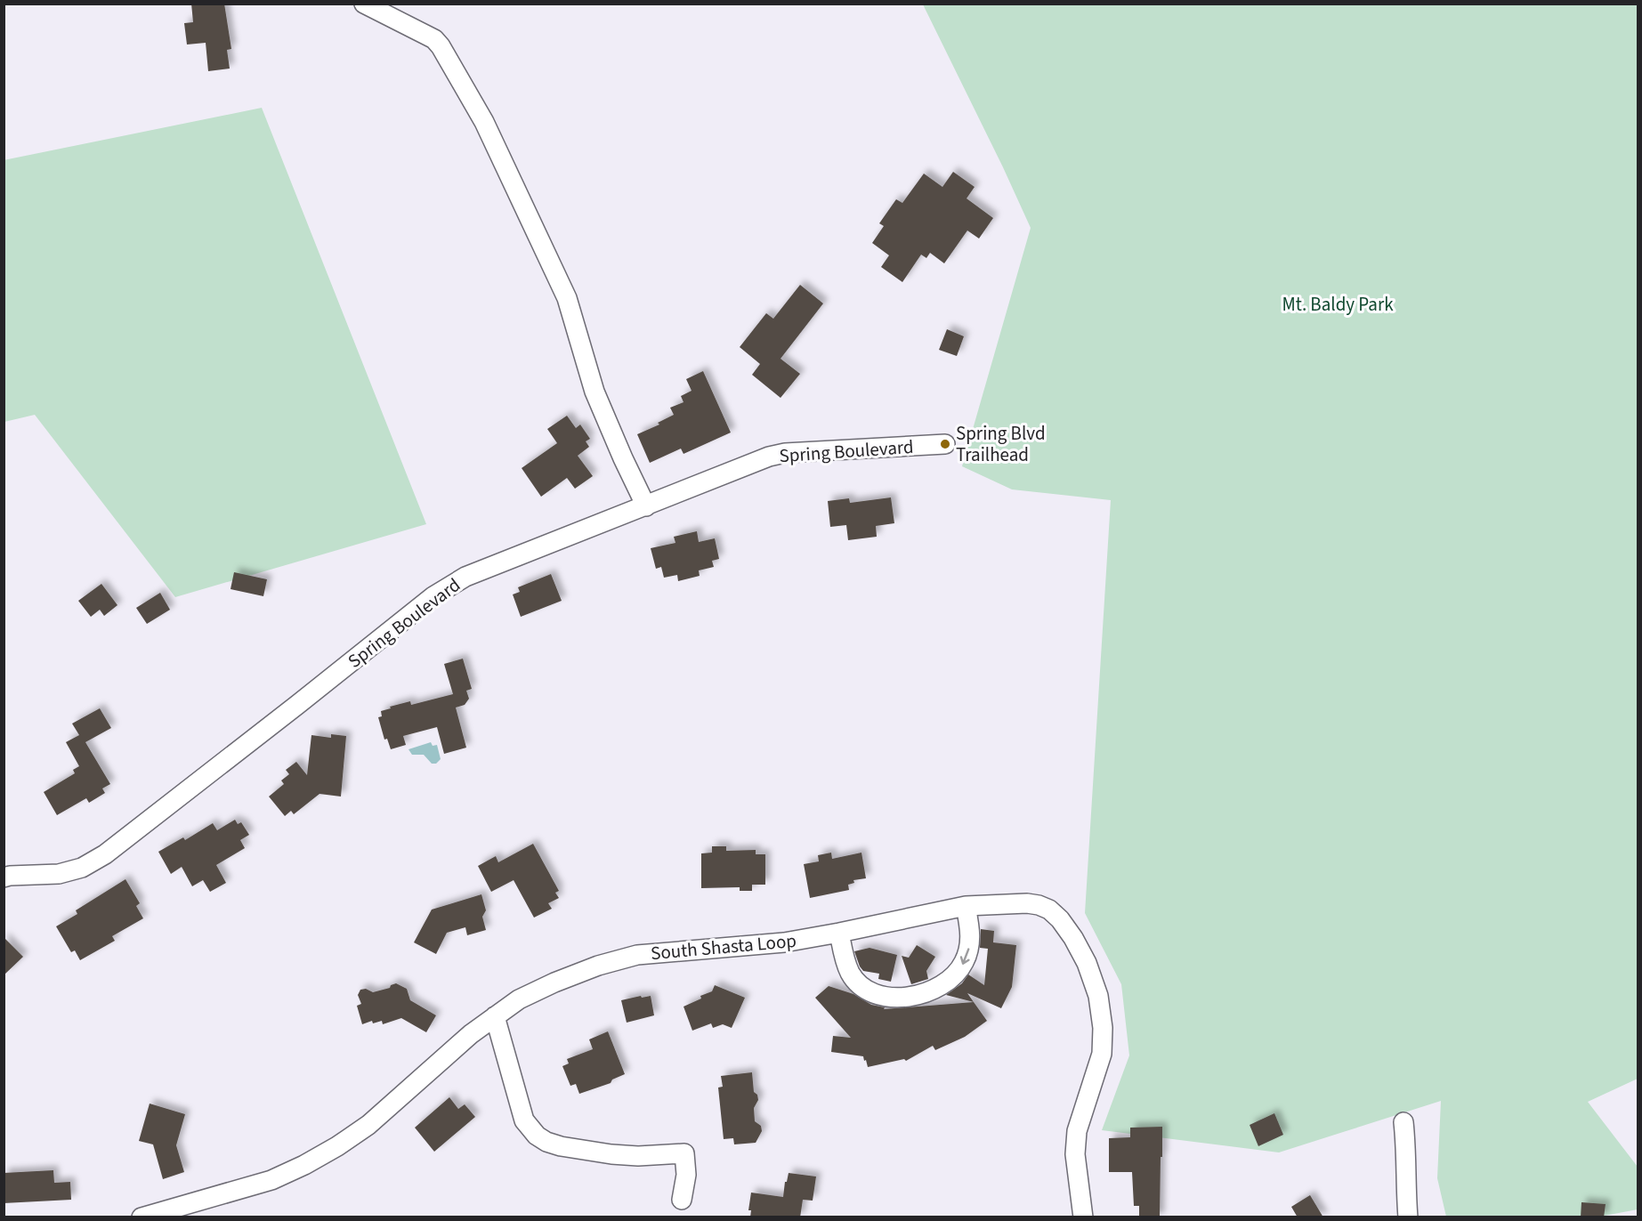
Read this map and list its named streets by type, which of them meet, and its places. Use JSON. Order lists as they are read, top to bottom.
{
  "streets": {
    "street": ["Spring Boulevard", "South Shasta Loop"]
  },
  "parks": ["Mt. Baldy Park"],
  "places": ["Spring Blvd Trailhead"]
}
